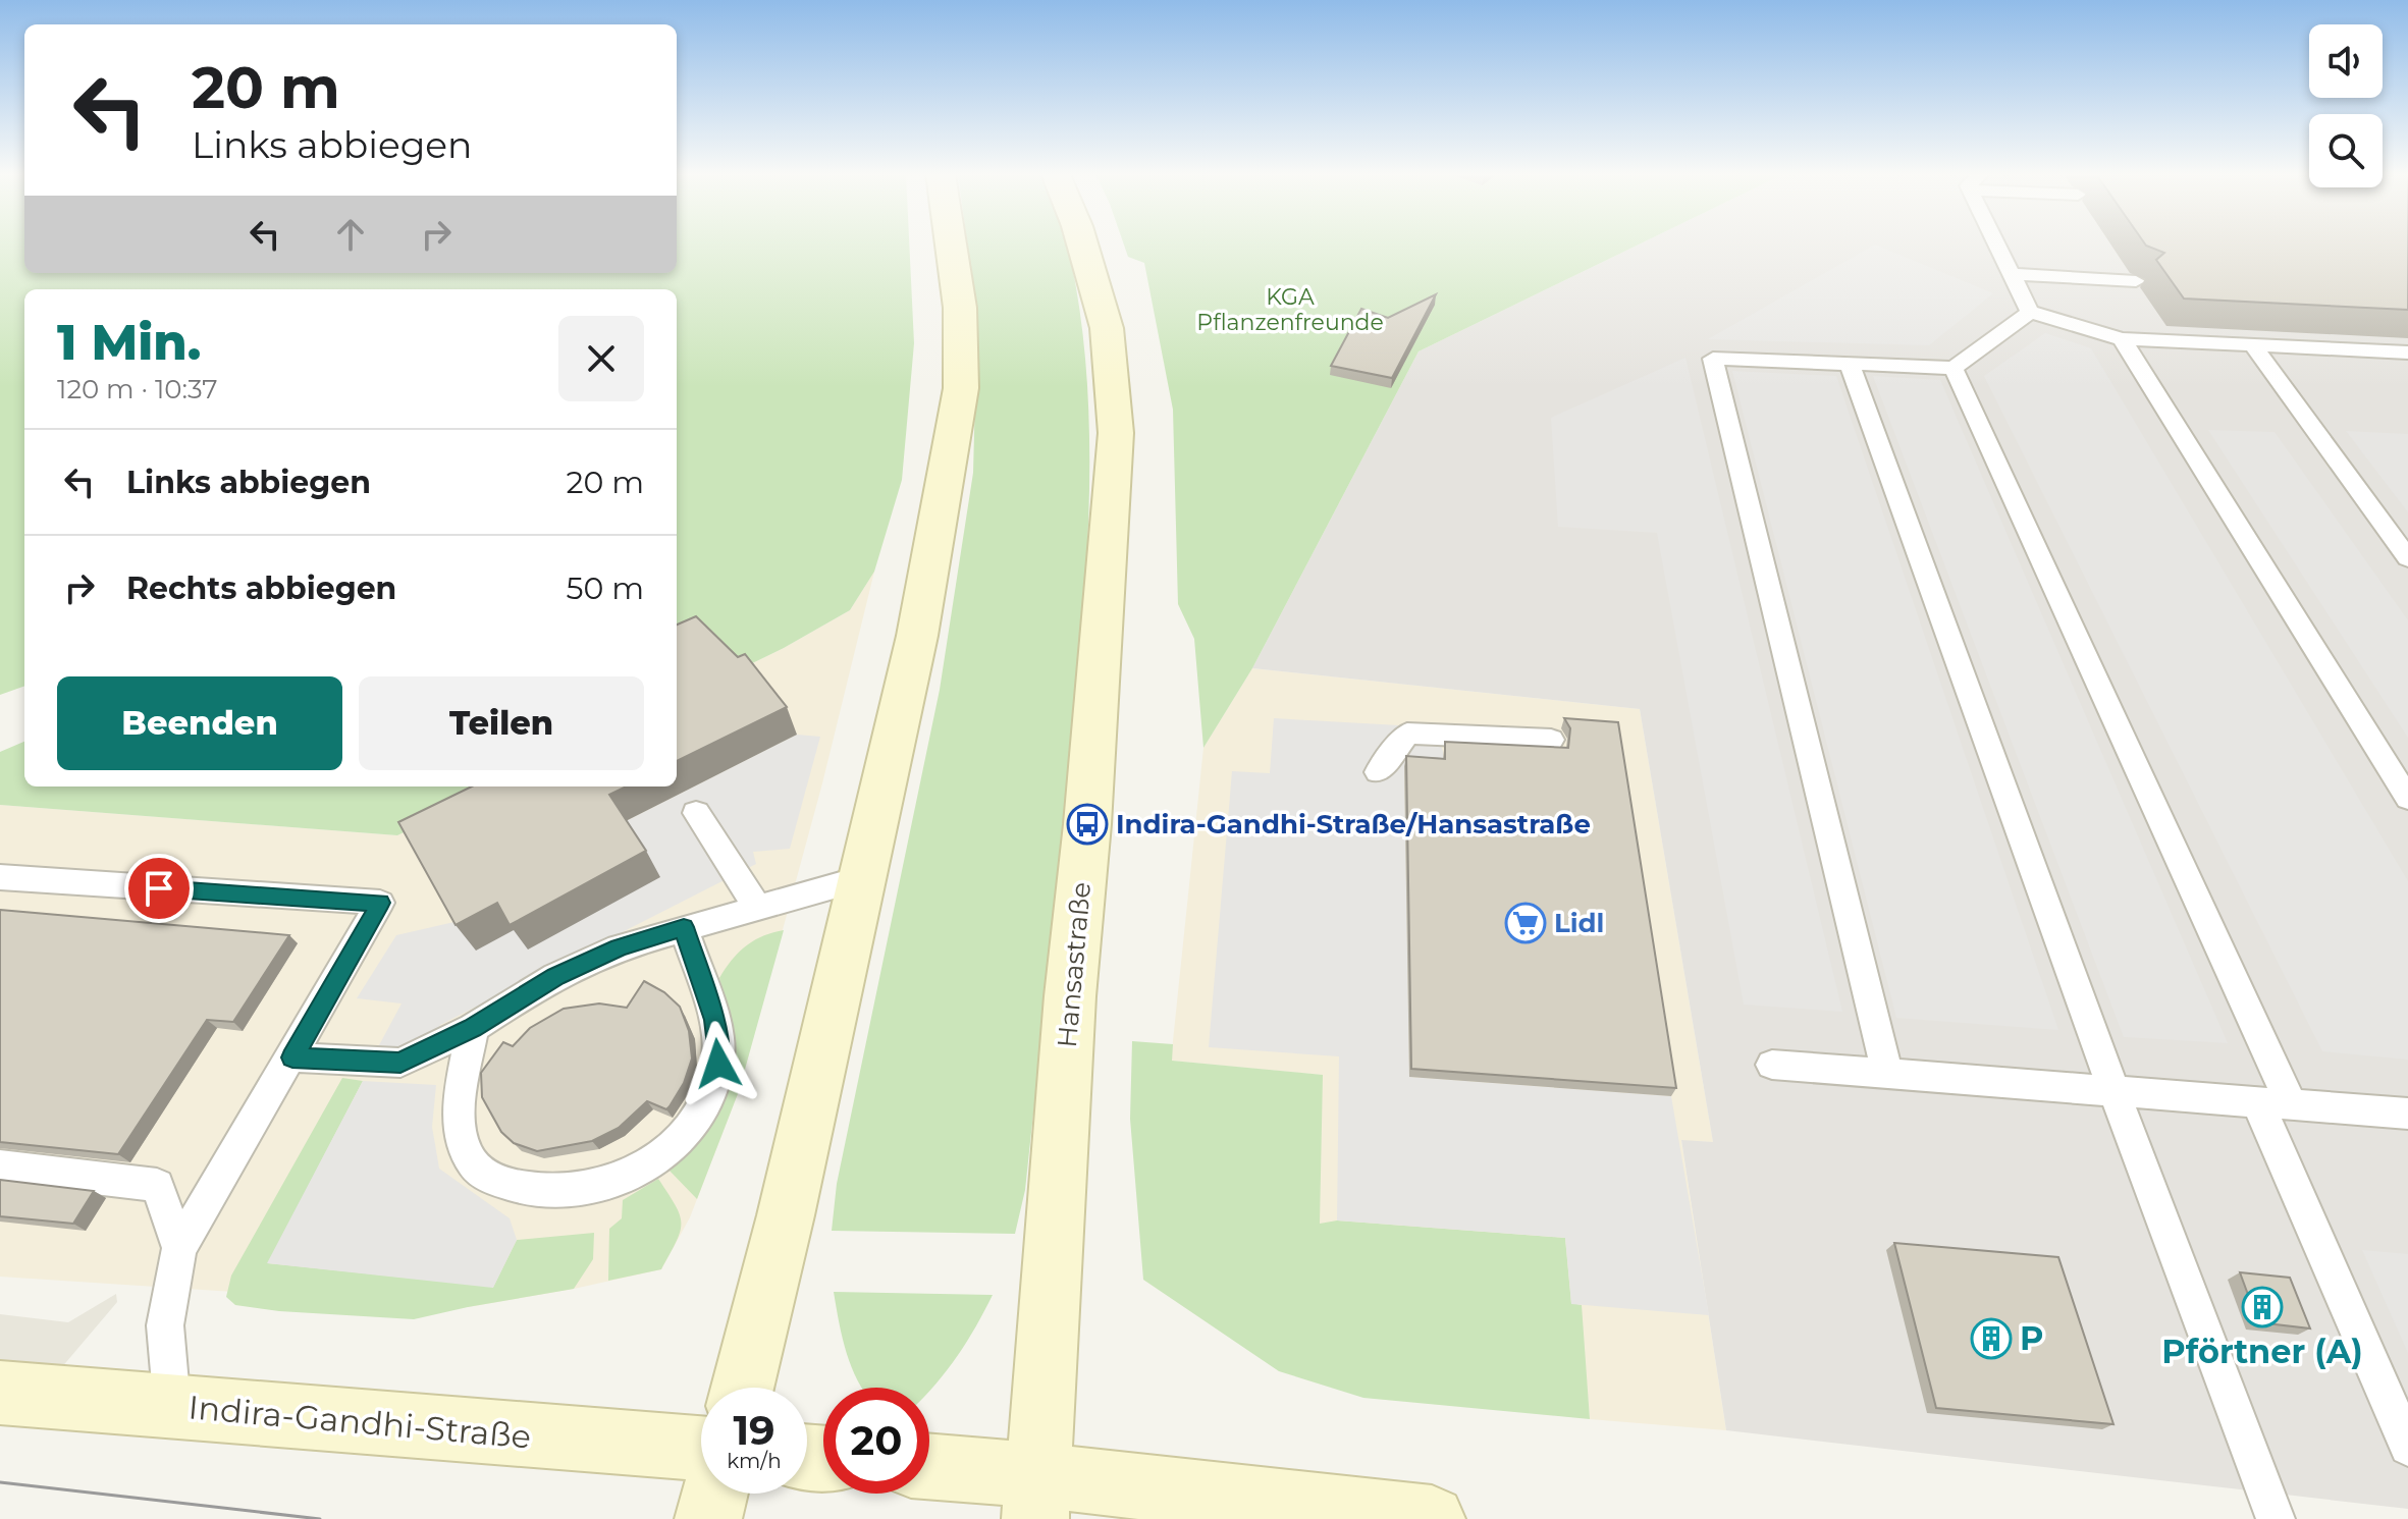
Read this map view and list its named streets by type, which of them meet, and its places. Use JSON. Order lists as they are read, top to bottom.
{
  "streets": {
    "main road": ["Hansastraße", "Indira-Gandhi-Straße"]
  },
  "parks": ["KGA Pflanzenfreunde"],
  "places": {
    "bus stop": ["Indira-Gandhi-Straße/Hansastraße"],
    "supermarket": ["Lidl"],
    "building": ["Pförtner (A)", "P"]
  },
  "page": {
    "turn": ["20 m", "Links abbiegen"],
    "heading": ["1 Min.", "120 m · 10:37"],
    "list": [
      {
        "name": "Links abbiegen",
        "value": "20 m"
      },
      {
        "name": "Rechts abbiegen",
        "value": "50 m"
      }
    ],
    "buttons": ["Beenden", "Teilen"],
    "speed": "19 km/h",
    "limit": "20"
  }
}
